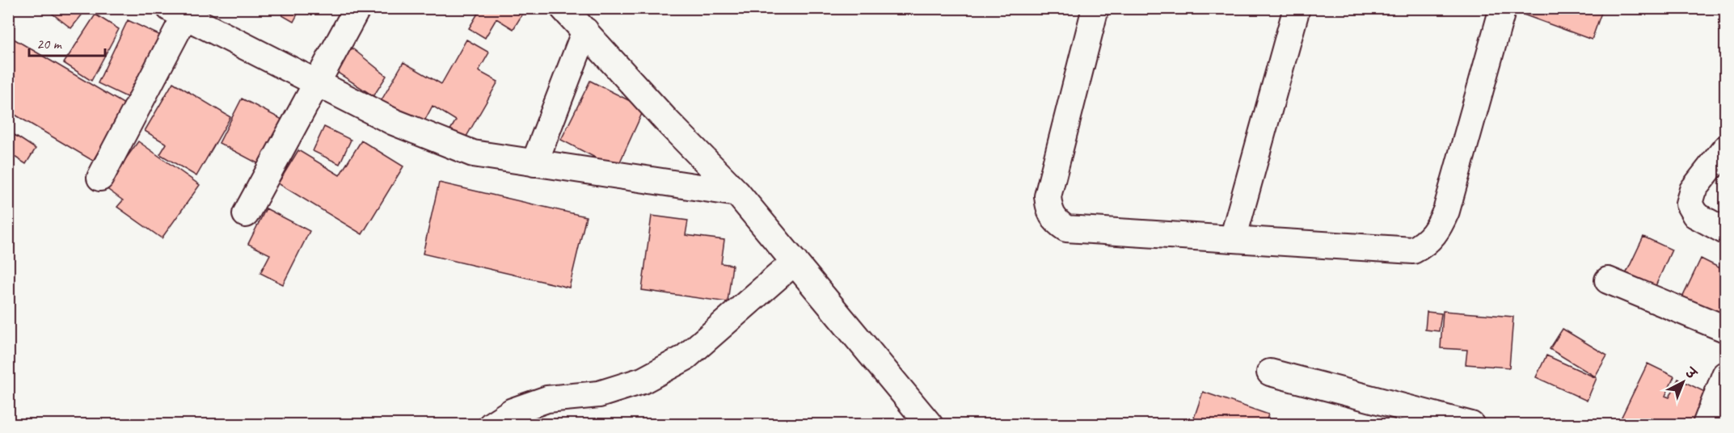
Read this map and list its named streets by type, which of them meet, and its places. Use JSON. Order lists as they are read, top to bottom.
{
  "scale_bar": "20 m",
  "north": "top right"
}
